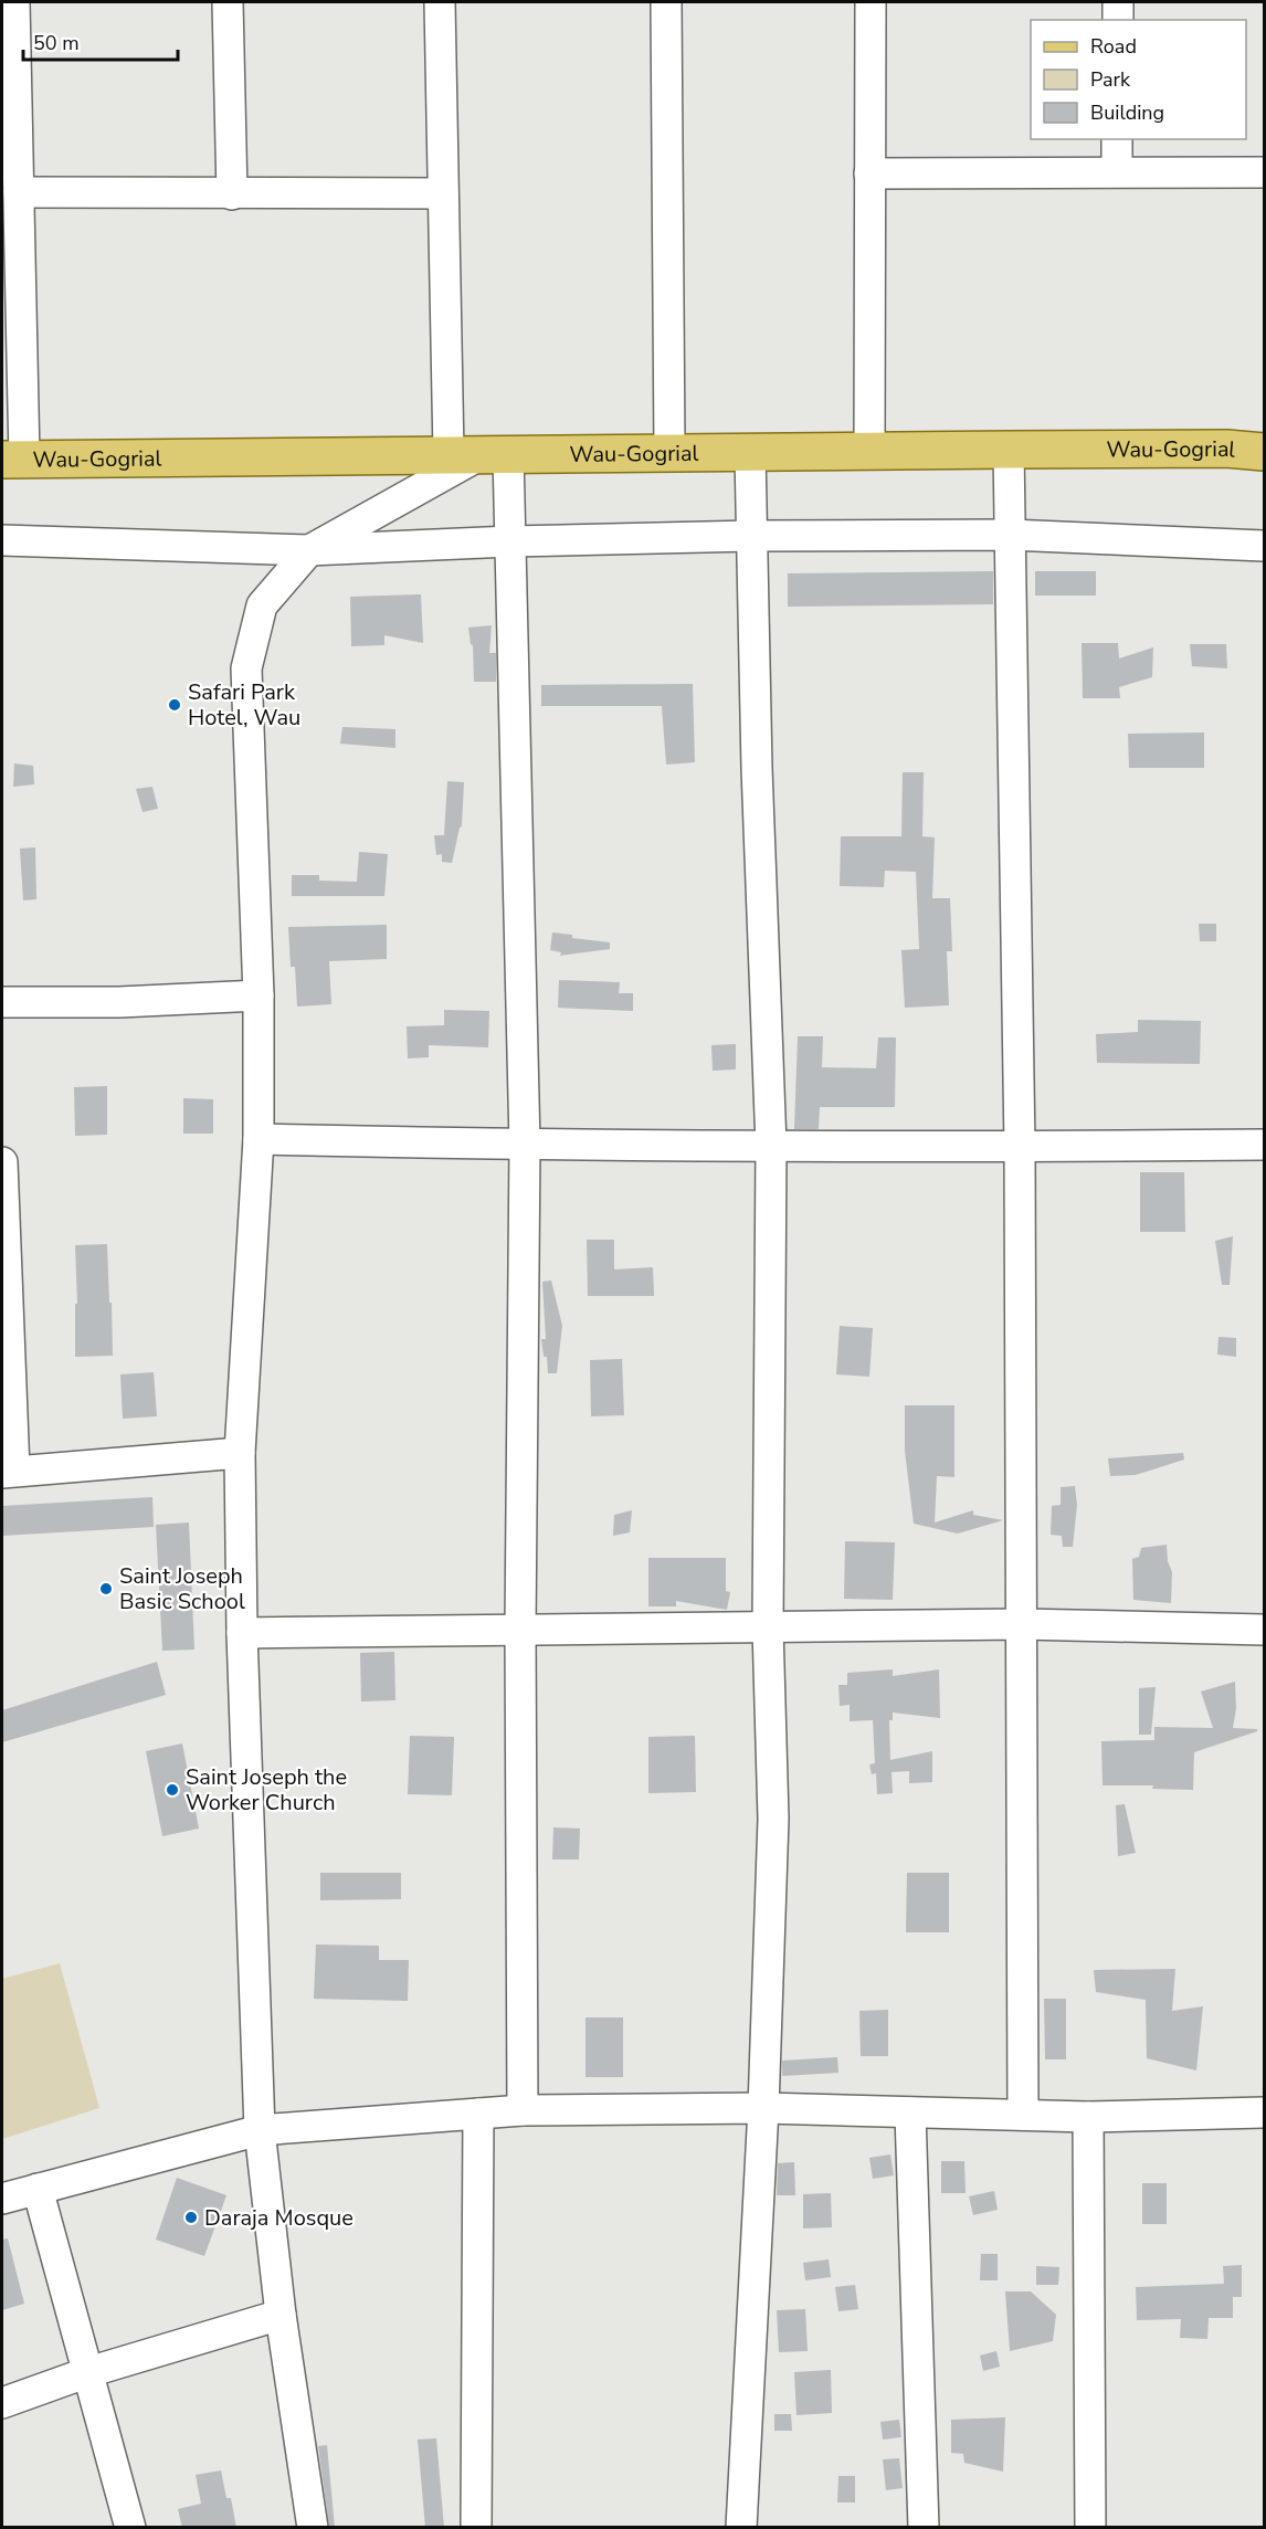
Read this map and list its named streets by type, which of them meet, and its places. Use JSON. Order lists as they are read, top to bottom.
{
  "streets": {
    "main road": ["Wau-Gogrial"]
  },
  "places": [
    "Safari Park Hotel, Wau",
    "Saint Joseph Basic School",
    "Saint Joseph the Worker Church",
    "Daraja Mosque"
  ],
  "legend": ["Road", "Park", "Building"],
  "scale_bar": "50 m"
}
